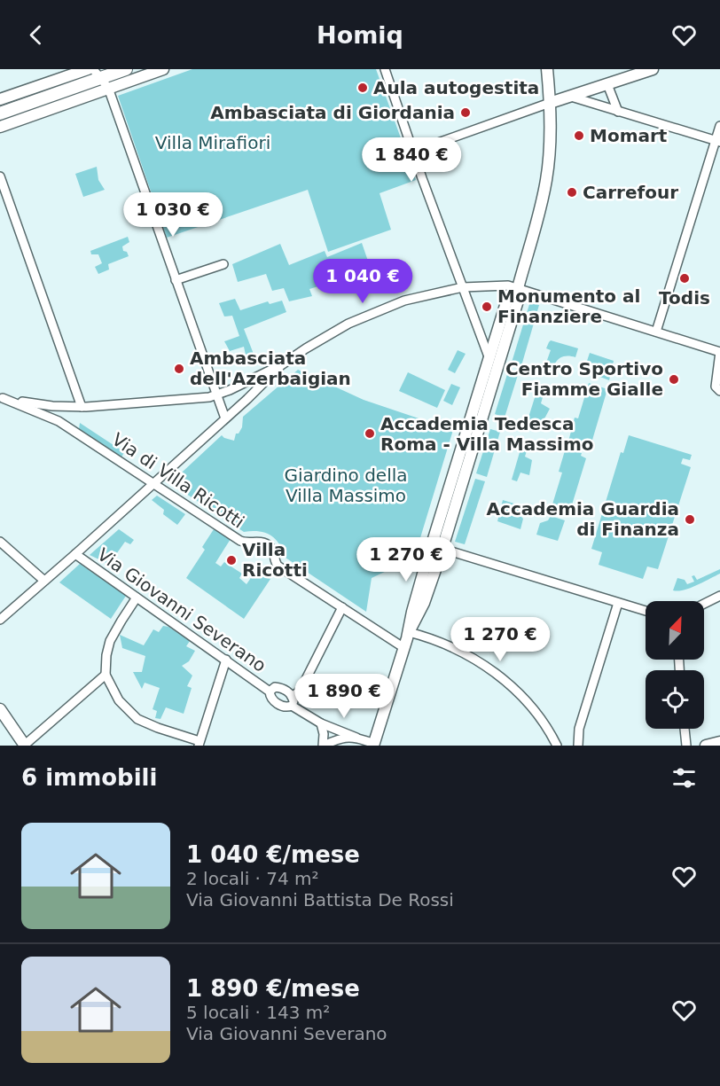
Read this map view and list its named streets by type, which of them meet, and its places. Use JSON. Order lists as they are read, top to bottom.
{
  "streets": {
    "street": ["Via di Villa Ricotti", "Via Giovanni Severano"]
  },
  "parks": ["Villa Mirafiori", "Giardino della Villa Massimo"],
  "places": [
    "Aula autogestita",
    "Ambasciata di Giordania",
    "Momart",
    "Carrefour",
    "Todis",
    "Monumento al Finanziere",
    "Ambasciata dell'Azerbaigian",
    "Centro Sportivo Fiamme Gialle",
    "Accademia Tedesca Roma - Villa Massimo",
    "Accademia Guardia di Finanza",
    "Villa Ricotti"
  ],
  "north": "top right",
  "page": {
    "header": "Homiq",
    "price": [
      "1 840 €",
      "1 030 €",
      "1 040 €",
      "1 270 €",
      "1 270 €",
      "1 890 €"
    ],
    "heading": "6 immobili",
    "list": [
      {
        "name": "1 040 €/mese",
        "note": "2 locali · 74 m² · Via Giovanni Battista De Rossi"
      },
      {
        "name": "1 890 €/mese",
        "note": "5 locali · 143 m² · Via Giovanni Severano"
      }
    ]
  }
}
